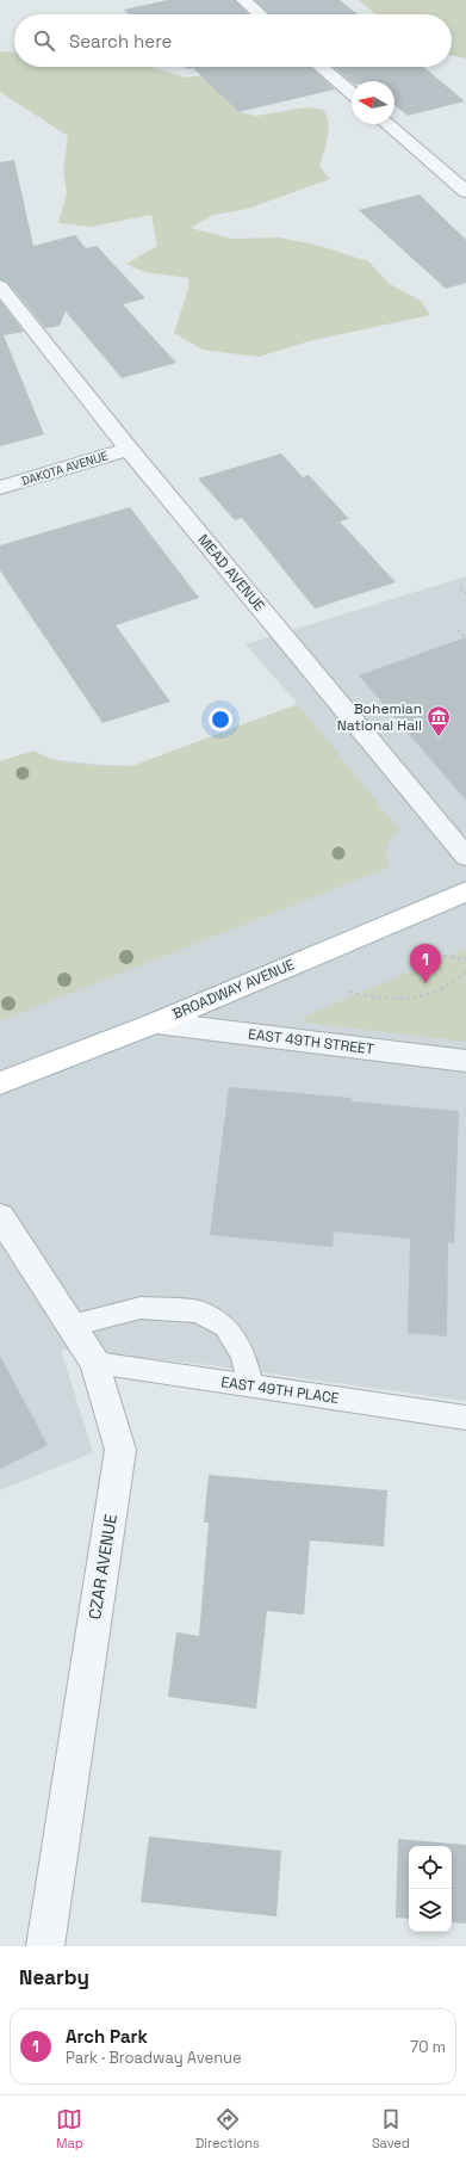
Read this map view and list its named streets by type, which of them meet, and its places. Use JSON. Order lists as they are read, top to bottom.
{
  "streets": {
    "main road": ["BROADWAY AVENUE"],
    "street": [
      "DAKOTA AVENUE",
      "MEAD AVENUE",
      "EAST 49TH STREET",
      "CZAR AVENUE"
    ],
    "lane": ["EAST 49TH PLACE"]
  },
  "crossings": [
    ["DAKOTA AVENUE", "MEAD AVENUE"],
    ["BROADWAY AVENUE", "EAST 49TH STREET"],
    ["EAST 49TH PLACE", "CZAR AVENUE"]
  ],
  "places": {
    "museum": ["Bohemian National Hall"]
  },
  "north": "left",
  "page": {
    "search": "Search here",
    "pins": "1",
    "heading": "Nearby",
    "list": [
      {
        "mark": "1",
        "name": "Arch Park",
        "note": "Park · Broadway Avenue",
        "value": "70 m"
      }
    ],
    "nav": ["Map", "Directions", "Saved"]
  }
}
